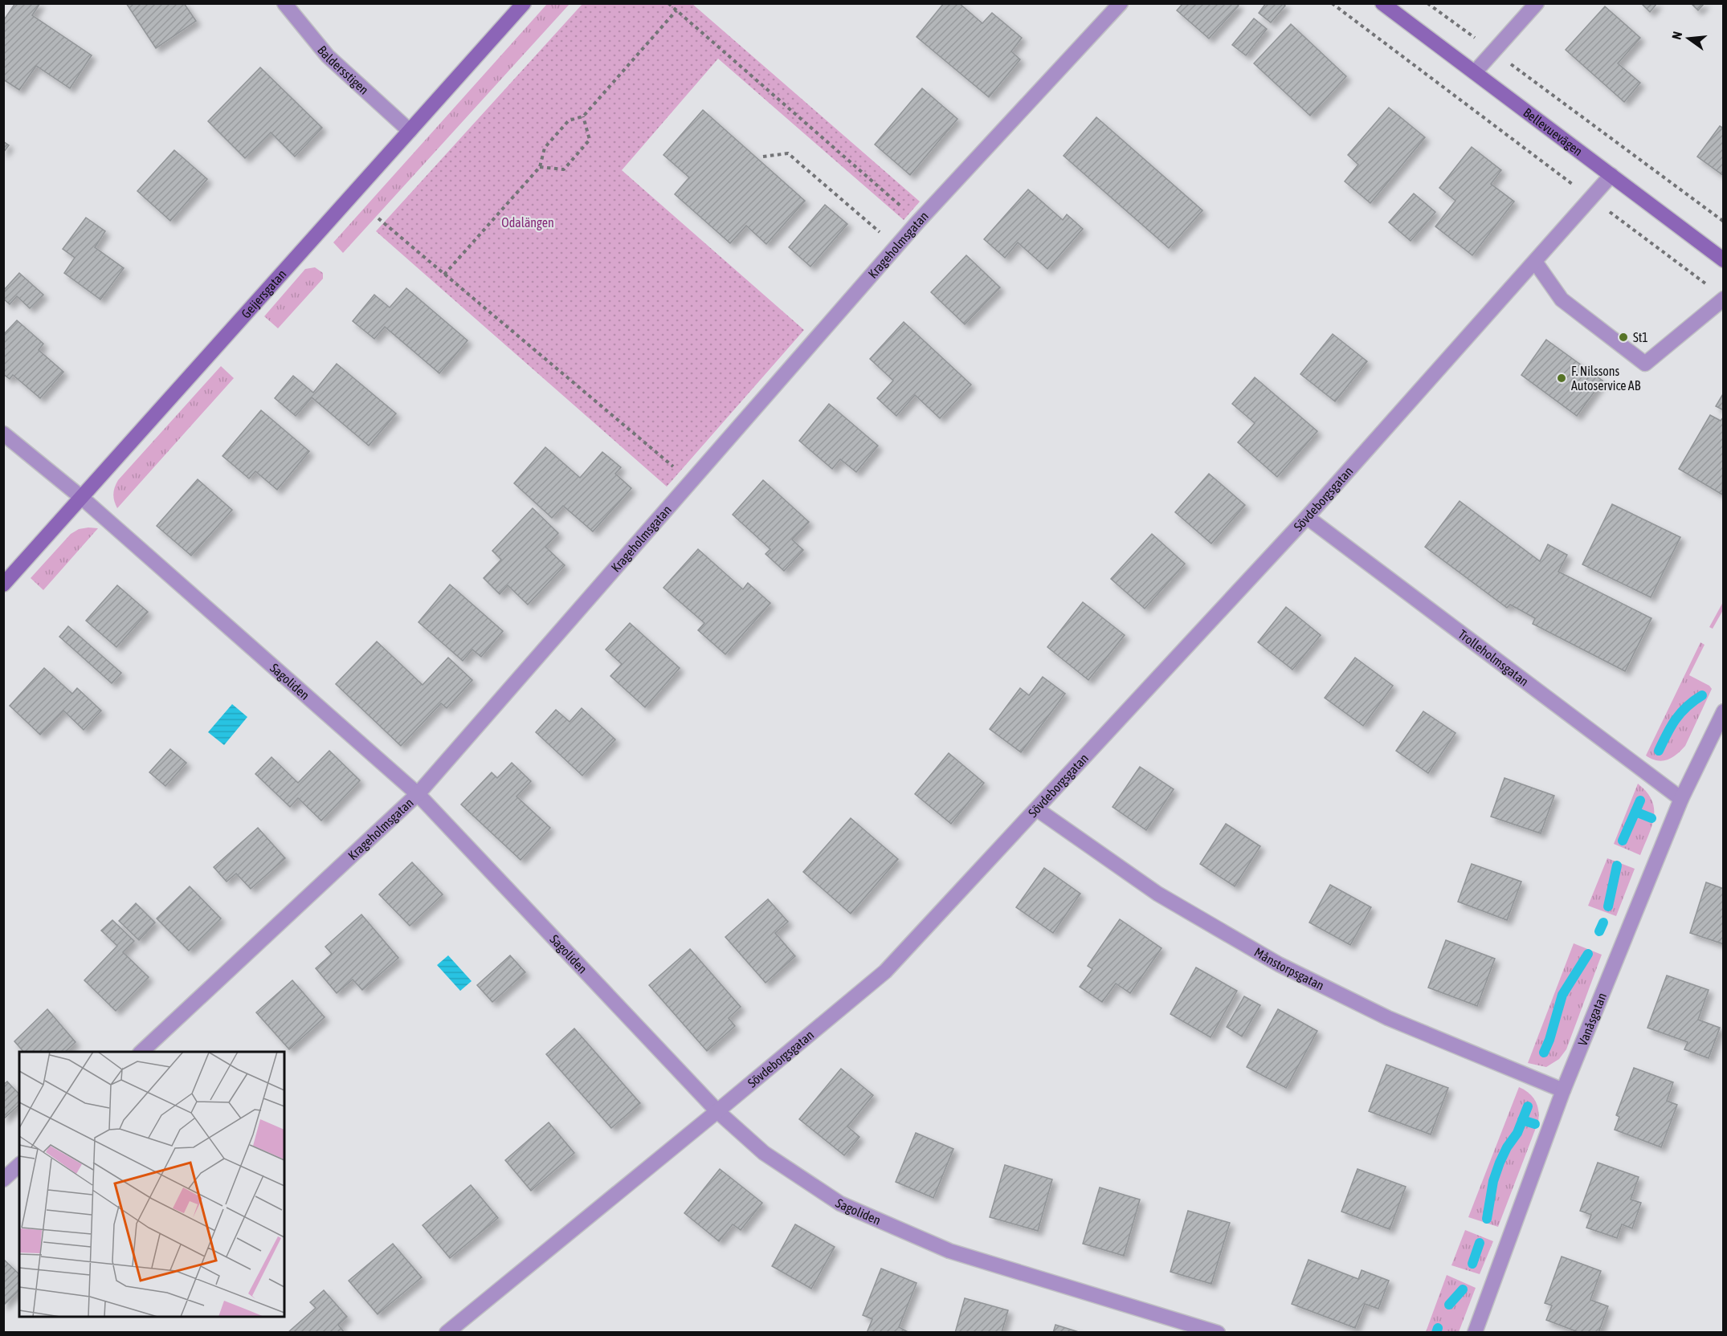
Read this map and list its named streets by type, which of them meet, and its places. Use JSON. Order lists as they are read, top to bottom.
{
  "streets": {
    "street": [
      "Baldersstigen",
      "Bellevuevägen",
      "Krageholmsgatan",
      "Geijersgatan",
      "Sövdeborgsgatan",
      "Trolleholmsgatan",
      "Sagoliden",
      "Månstorpsgatan",
      "Vanåsgatan"
    ]
  },
  "crossings": [
    ["Baldersstigen", "Geijersgatan"],
    ["Bellevuevägen", "Sövdeborgsgatan"],
    ["Krageholmsgatan", "Sagoliden"],
    ["Geijersgatan", "Sagoliden"],
    ["Sövdeborgsgatan", "Trolleholmsgatan"],
    ["Sövdeborgsgatan", "Sagoliden"],
    ["Sövdeborgsgatan", "Månstorpsgatan"],
    ["Trolleholmsgatan", "Vanåsgatan"],
    ["Månstorpsgatan", "Vanåsgatan"]
  ],
  "parks": ["Odalängen"],
  "places": ["St1", "F. Nilssons Autoservice AB"],
  "north": "left"
}
